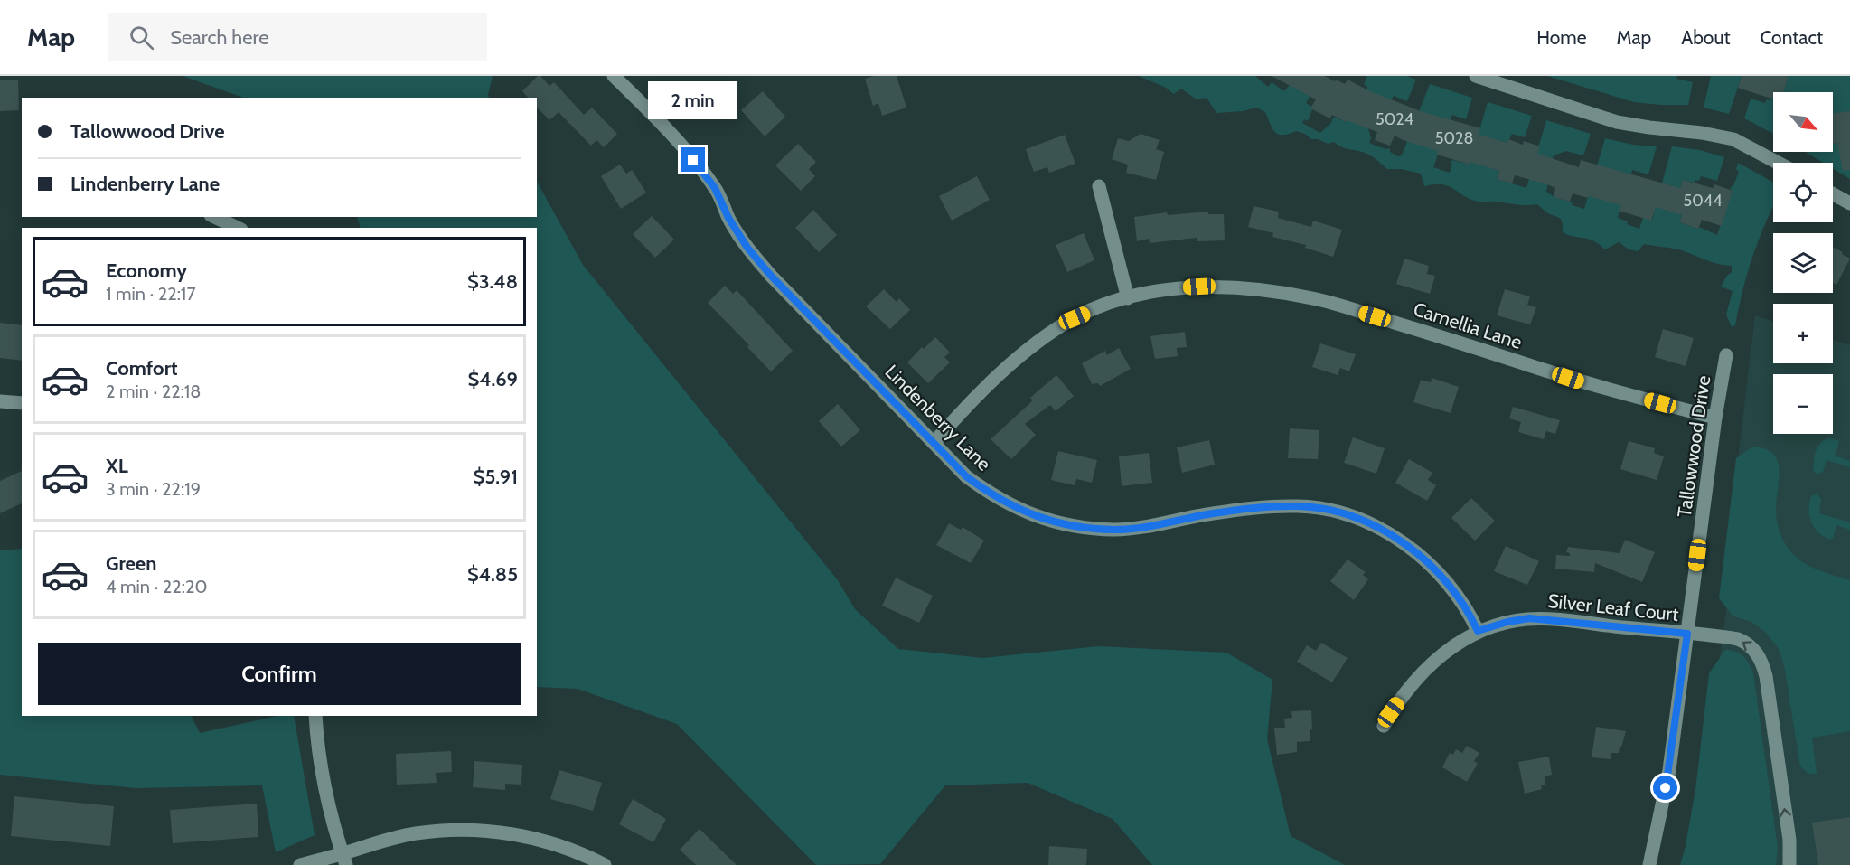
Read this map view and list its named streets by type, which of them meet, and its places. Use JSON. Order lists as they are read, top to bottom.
{
  "streets": {
    "street": [
      "Camellia Lane",
      "Lindenberry Lane",
      "Tallowwood Drive",
      "Silver Leaf Court"
    ]
  },
  "crossings": [
    ["Camellia Lane", "Lindenberry Lane"],
    ["Camellia Lane", "Tallowwood Drive"],
    ["Lindenberry Lane", "Silver Leaf Court"],
    ["Tallowwood Drive", "Silver Leaf Court"]
  ],
  "one_way": ["Silver Leaf Court"],
  "house_numbers": ["5024", "5028", "5044"],
  "north": "bottom right",
  "page": {
    "header": "Map",
    "search": "Search here",
    "nav": [
      "Home",
      "Map",
      "About",
      "Contact"
    ],
    "bubble": "2 min",
    "map_buttons": ["+", "−"],
    "banner": ["Tallowwood Drive", "Lindenberry Lane"],
    "list": [
      {
        "name": "Economy",
        "note": "1 min · 22:17",
        "value": "$3.48"
      },
      {
        "name": "Comfort",
        "note": "2 min · 22:18",
        "value": "$4.69"
      },
      {
        "name": "XL",
        "note": "3 min · 22:19",
        "value": "$5.91"
      },
      {
        "name": "Green",
        "note": "4 min · 22:20",
        "value": "$4.85"
      }
    ],
    "buttons": "Confirm"
  }
}
